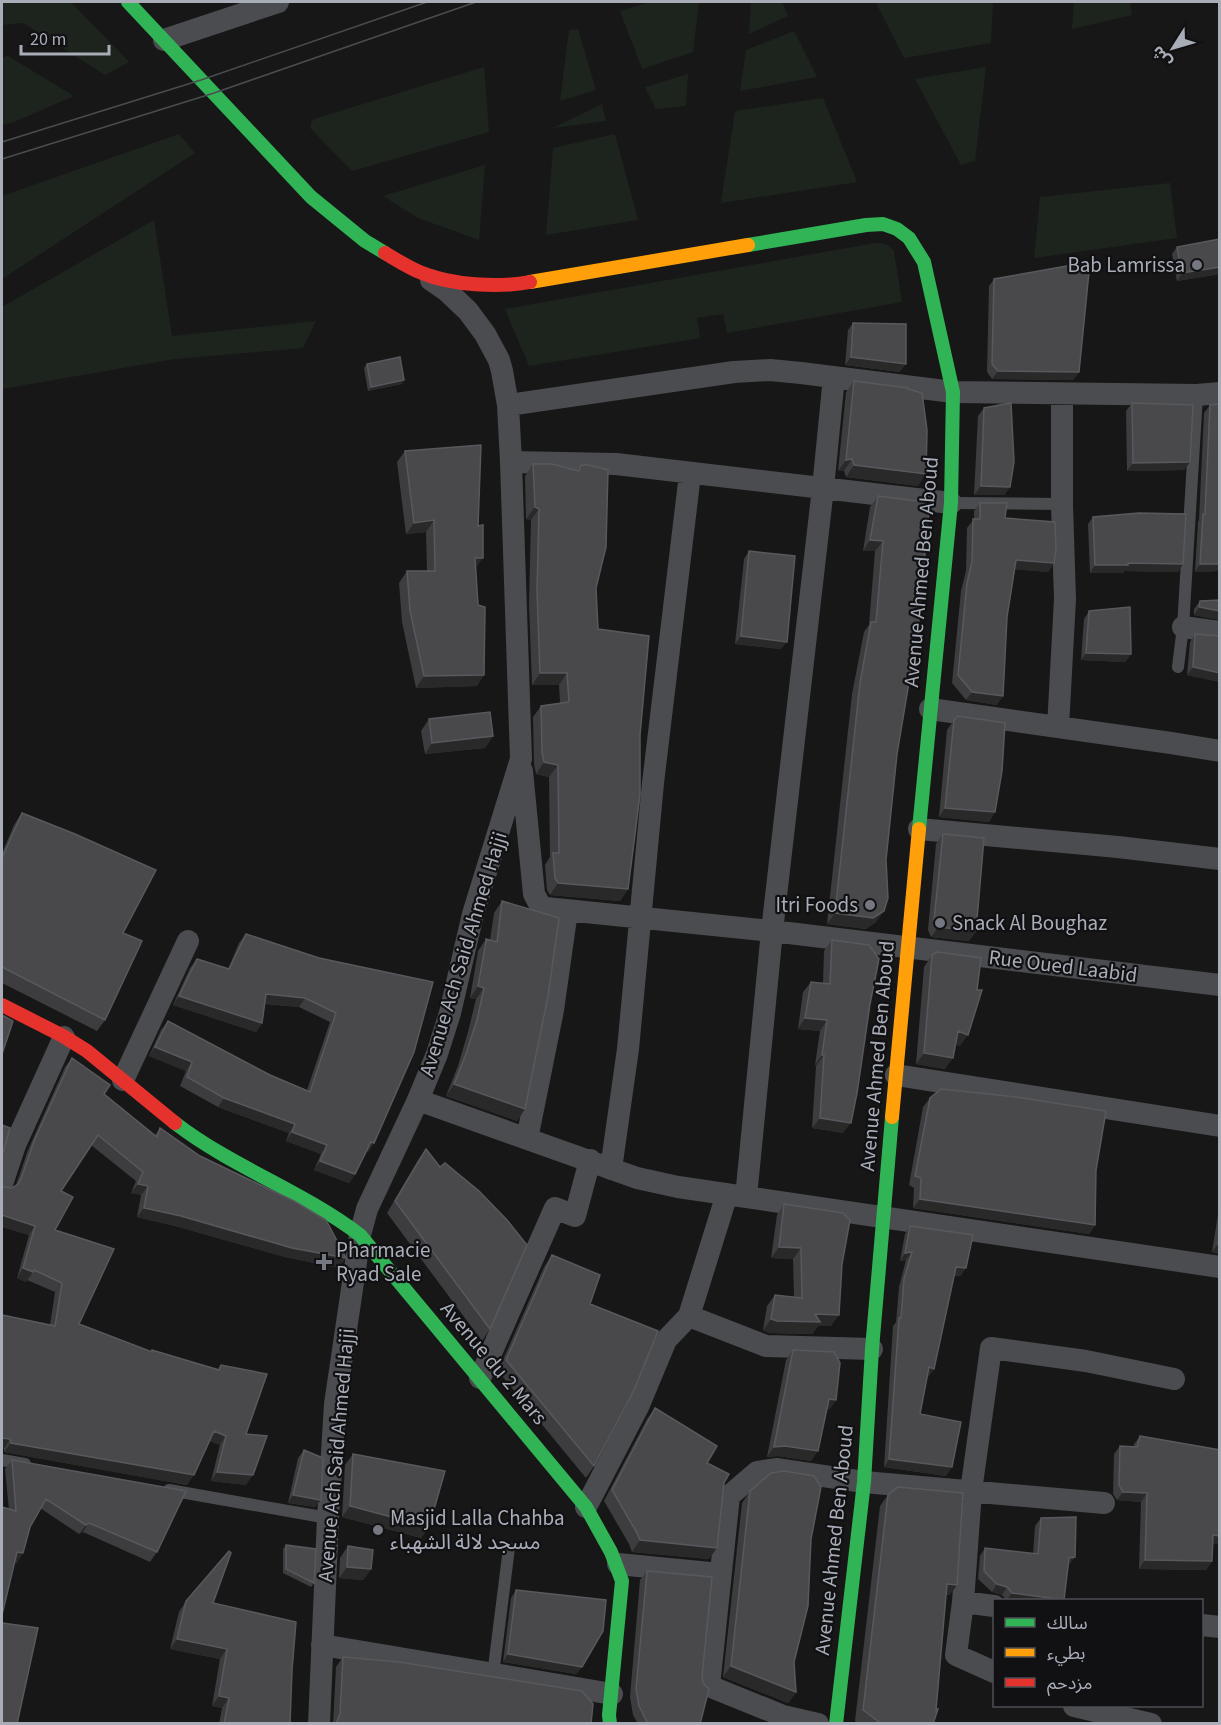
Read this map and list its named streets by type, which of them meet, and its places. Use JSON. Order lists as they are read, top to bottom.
{
  "streets": {
    "street": [
      "Avenue Ahmed Ben Aboud",
      "Avenue Ach Said Ahmed Hajji",
      "Rue Oued Laabid",
      "Avenue du 2 Mars"
    ]
  },
  "crossings": [
    ["Avenue Ahmed Ben Aboud", "Avenue Ach Said Ahmed Hajji"],
    ["Avenue Ahmed Ben Aboud", "Rue Oued Laabid"],
    ["Avenue Ach Said Ahmed Hajji", "Rue Oued Laabid"],
    ["Avenue Ach Said Ahmed Hajji", "Avenue du 2 Mars"]
  ],
  "places": {
    "other": [
      "Bab Lamrissa",
      "Itri Foods",
      "Snack Al Boughaz",
      "Masjid Lalla Chahba مسجد لالة الشهباء"
    ],
    "health": ["Pharmacie Ryad Sale"]
  },
  "legend": ["سالك", "بطيء", "مزدحم"],
  "scale_bar": "20 m",
  "north": "bottom left"
}
